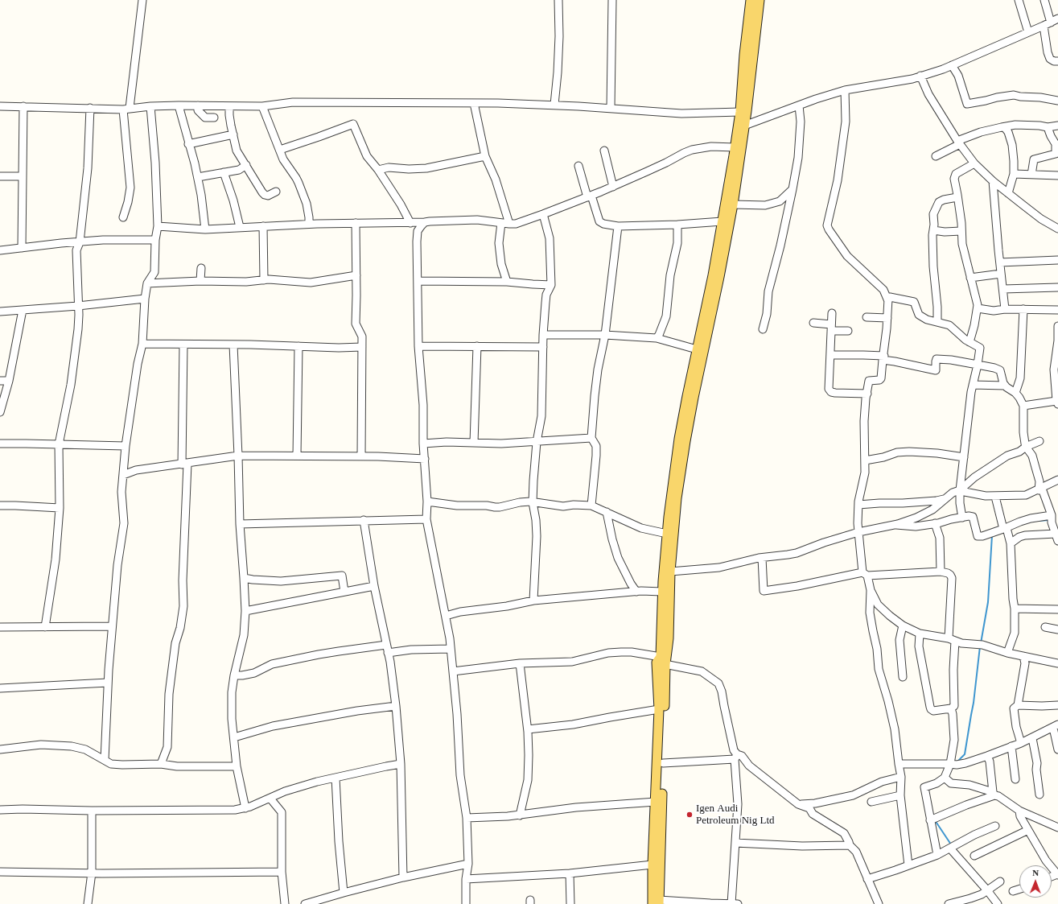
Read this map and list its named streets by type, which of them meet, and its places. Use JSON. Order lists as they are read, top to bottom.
{
  "places": ["Igen Audi Petroleum Nig Ltd"],
  "north": "top"
}
